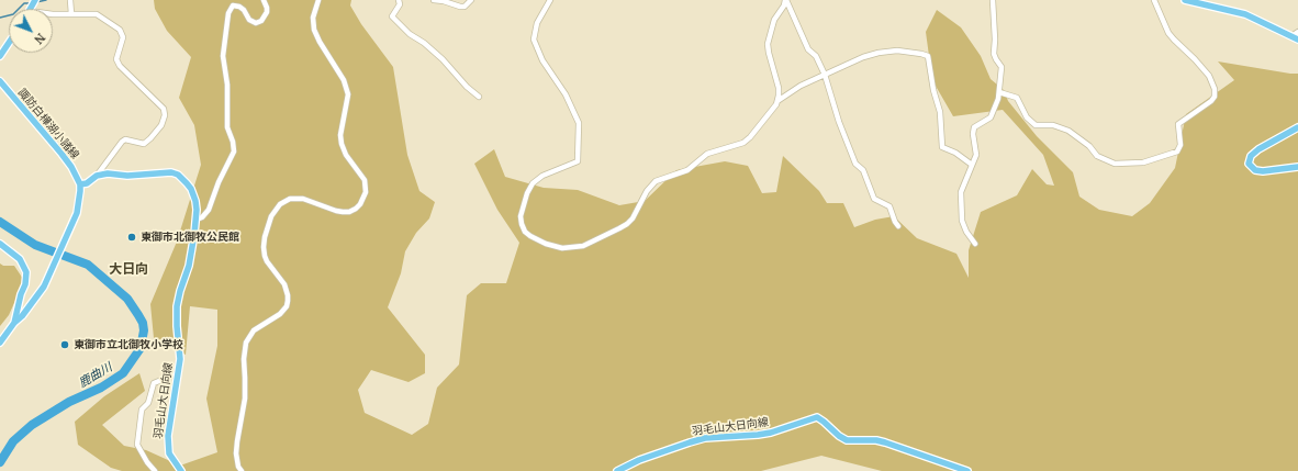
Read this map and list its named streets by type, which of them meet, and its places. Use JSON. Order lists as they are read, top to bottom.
{
  "streets": {
    "main road": ["諏訪白樺湖小諸線", "羽毛山大日向線"]
  },
  "crossings": [
    ["諏訪白樺湖小諸線", "羽毛山大日向線"]
  ],
  "districts": ["大日向"],
  "water": ["鹿曲川"],
  "places": ["東御市北御牧公民館", "東御市立北御牧小学校"],
  "north": "bottom right"
}
